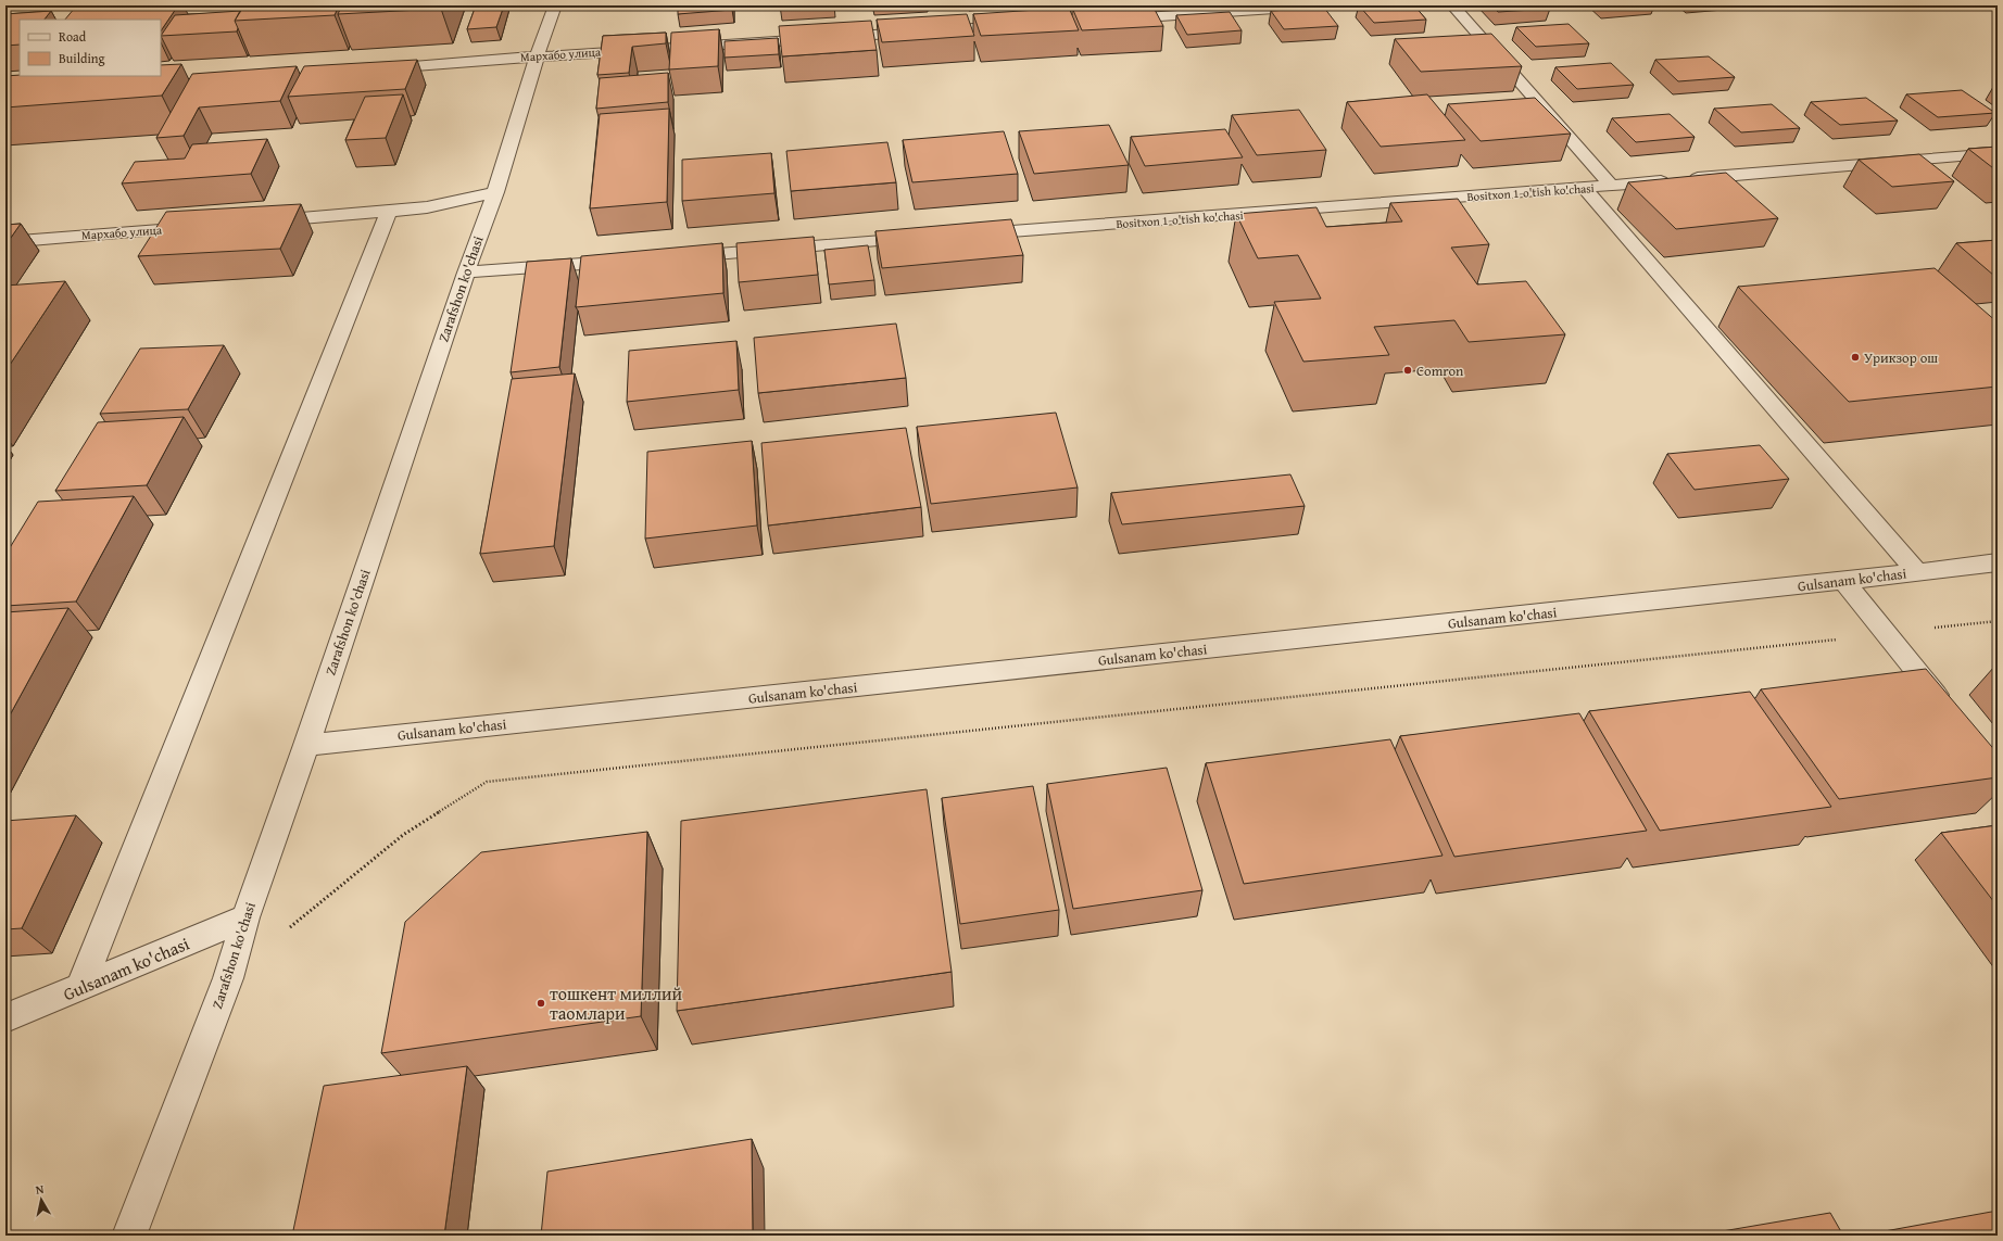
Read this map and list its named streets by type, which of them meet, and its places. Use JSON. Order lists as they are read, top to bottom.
{
  "streets": {
    "street": [
      "Мархабо улица",
      "Bositxon 1-o'tish ko'chasi",
      "Zarafshon ko'chasi",
      "Gulsanam ko'chasi"
    ]
  },
  "crossings": [
    ["Мархабо улица", "Zarafshon ko'chasi"],
    ["Zarafshon ko'chasi", "Gulsanam ko'chasi"]
  ],
  "places": ["Урикзор ош", "Сomron", "тошкент миллий таомлари"],
  "legend": ["Road", "Building"],
  "north": "top"
}
